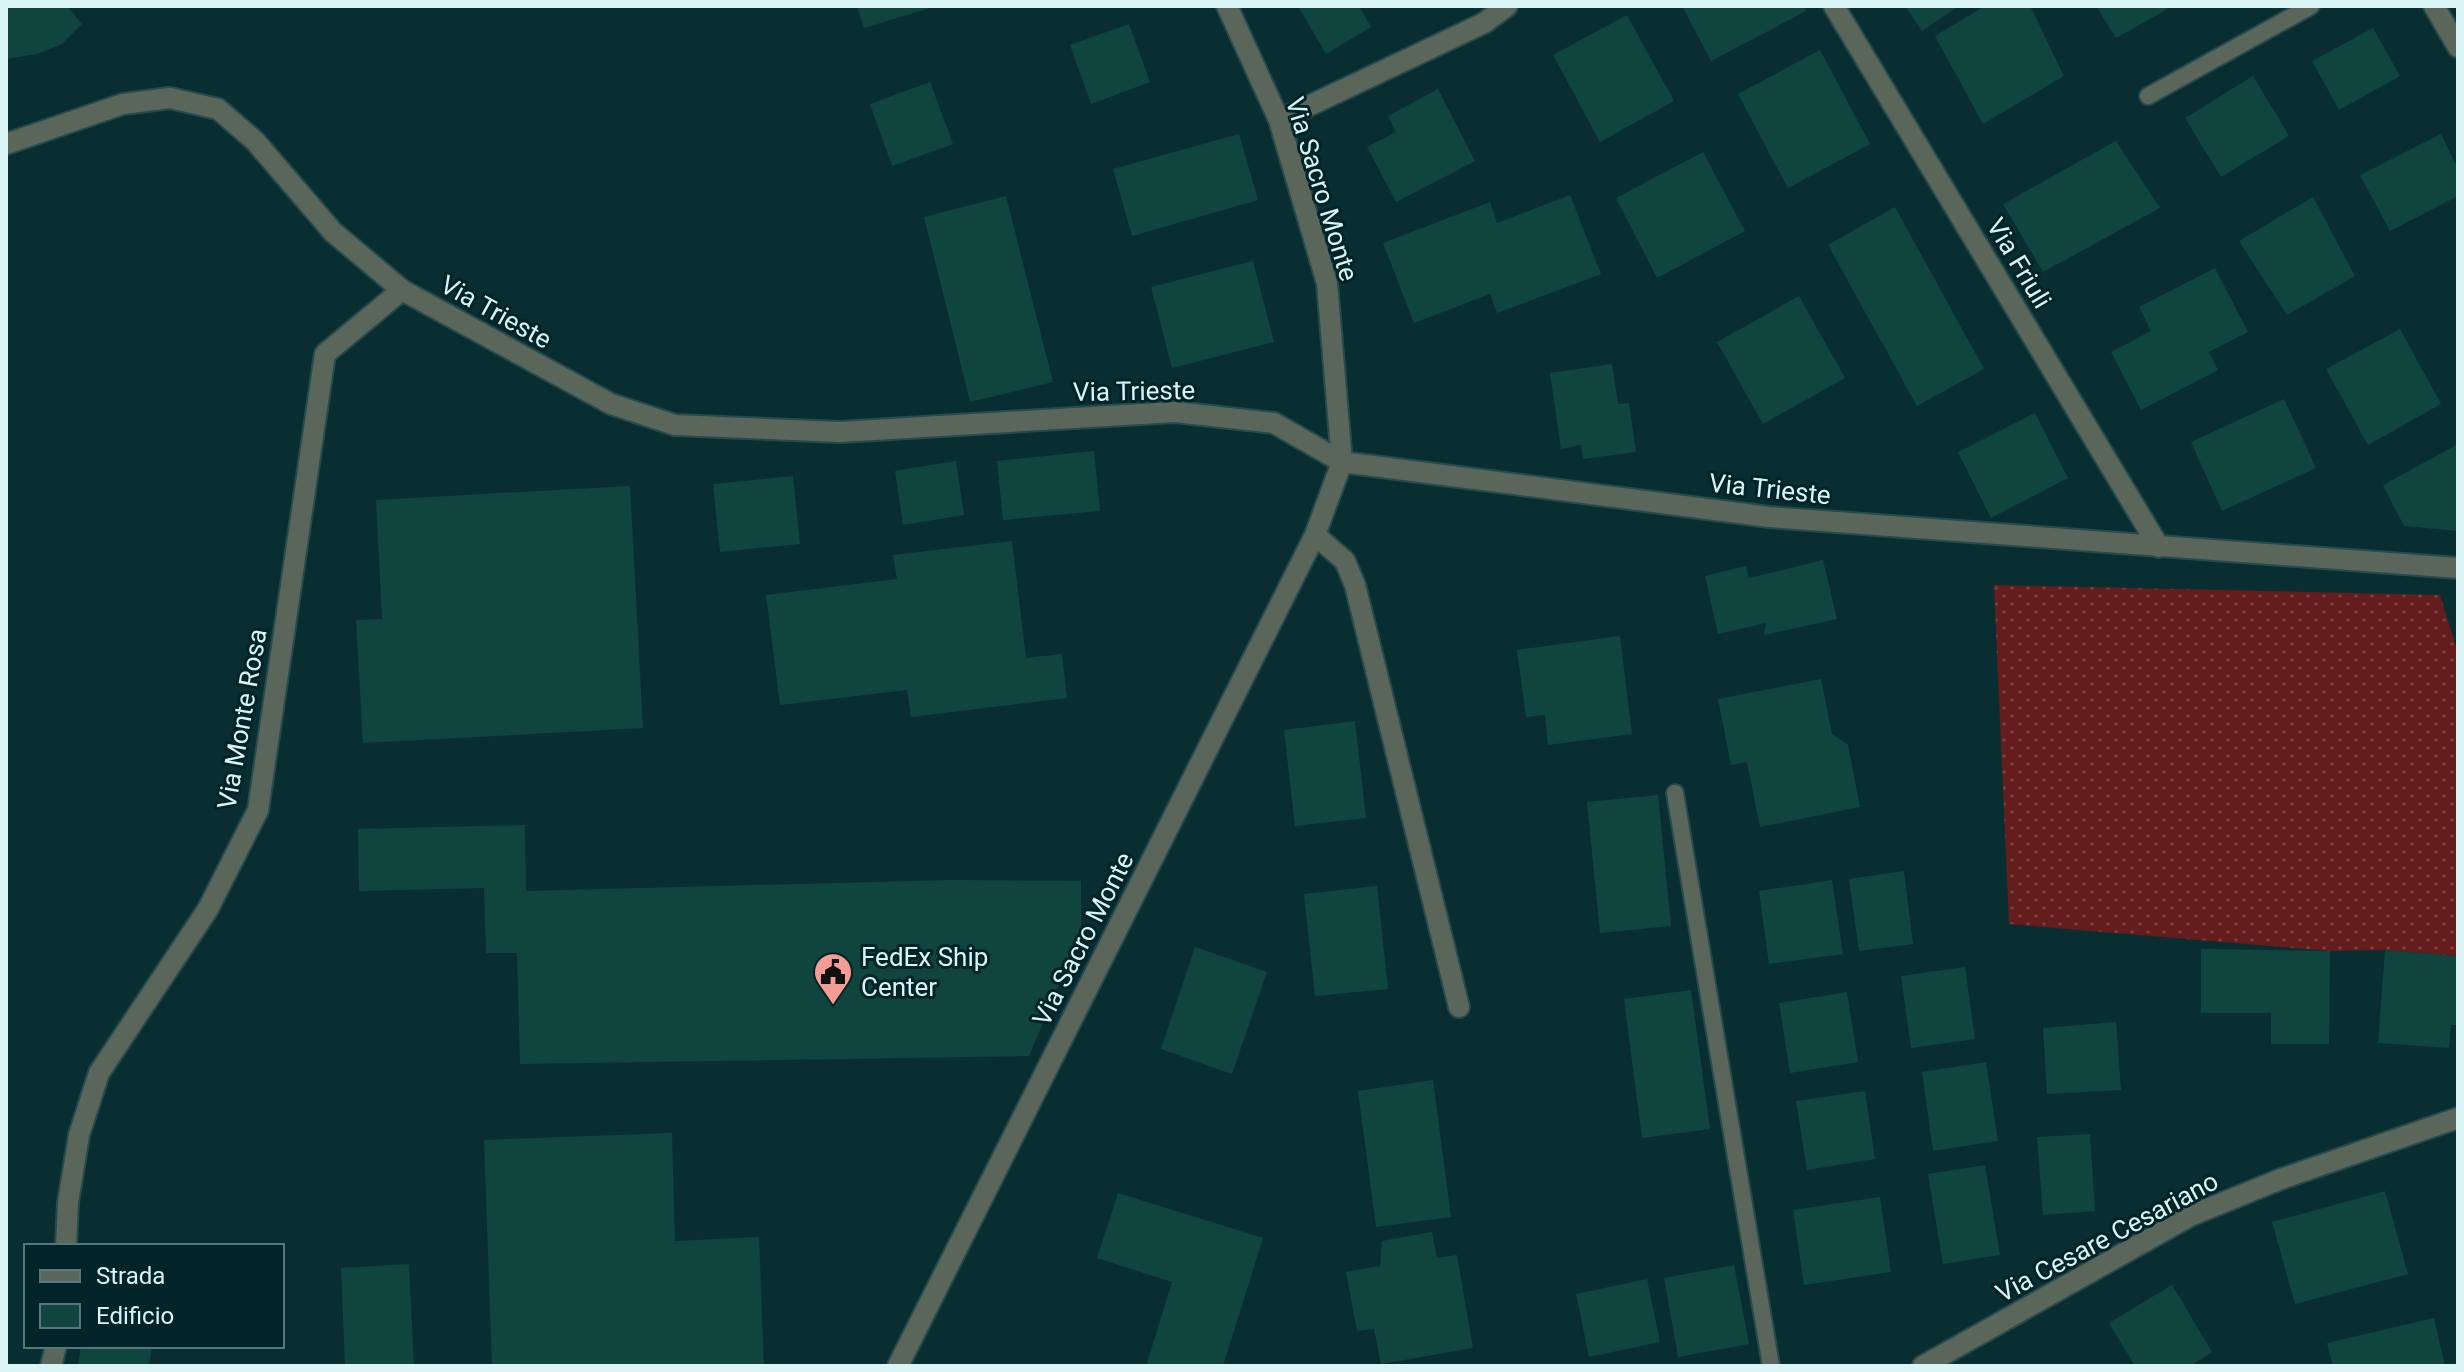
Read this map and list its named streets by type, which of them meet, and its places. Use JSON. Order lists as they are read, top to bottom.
{
  "streets": {
    "street": [
      "Via Sacro Monte",
      "Via Friuli",
      "Via Trieste",
      "Via Monte Rosa",
      "Via Cesare Cesariano"
    ]
  },
  "crossings": [
    ["Via Sacro Monte", "Via Trieste"],
    ["Via Friuli", "Via Trieste"],
    ["Via Trieste", "Via Monte Rosa"]
  ],
  "places": {
    "public building": ["FedEx Ship Center"]
  },
  "legend": ["Strada", "Edificio"]
}
